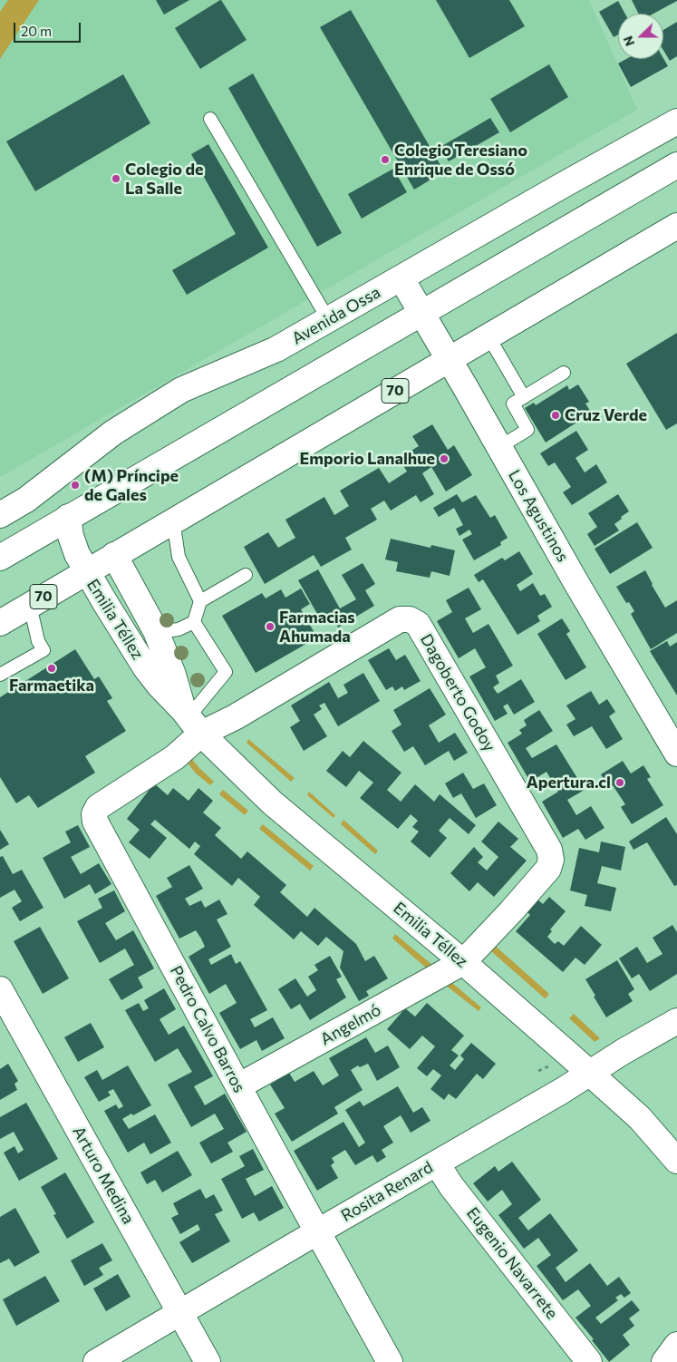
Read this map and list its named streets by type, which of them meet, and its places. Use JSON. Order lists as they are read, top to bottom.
{
  "streets": {
    "street": [
      "Avenida Ossa",
      "70",
      "Los Agustinos",
      "Emilia Téllez",
      "Dagoberto Godoy",
      "Angelmó",
      "Pedro Calvo Barros",
      "Arturo Medina",
      "Rosita Renard",
      "Eugenio Navarrete"
    ]
  },
  "crossings": [
    ["Avenida Ossa", "Los Agustinos"],
    ["70", "Los Agustinos"],
    ["70", "Emilia Téllez"],
    ["Emilia Téllez", "Dagoberto Godoy"],
    ["Emilia Téllez", "Angelmó"],
    ["Emilia Téllez", "Pedro Calvo Barros"],
    ["Emilia Téllez", "Rosita Renard"],
    ["Dagoberto Godoy", "Angelmó"],
    ["Dagoberto Godoy", "Pedro Calvo Barros"],
    ["Angelmó", "Pedro Calvo Barros"],
    ["Pedro Calvo Barros", "Rosita Renard"],
    ["Arturo Medina", "Rosita Renard"],
    ["Rosita Renard", "Eugenio Navarrete"]
  ],
  "places": [
    "Colegio Teresiano Enrique de Ossó",
    "Colegio de La Salle",
    "Cruz Verde",
    "Emporio Lanalhue",
    "(M) Príncipe de Gales",
    "Farmacias Ahumada",
    "Farmaetika",
    "Apertura.cl"
  ],
  "scale_bar": "20 m",
  "north": "left"
}
